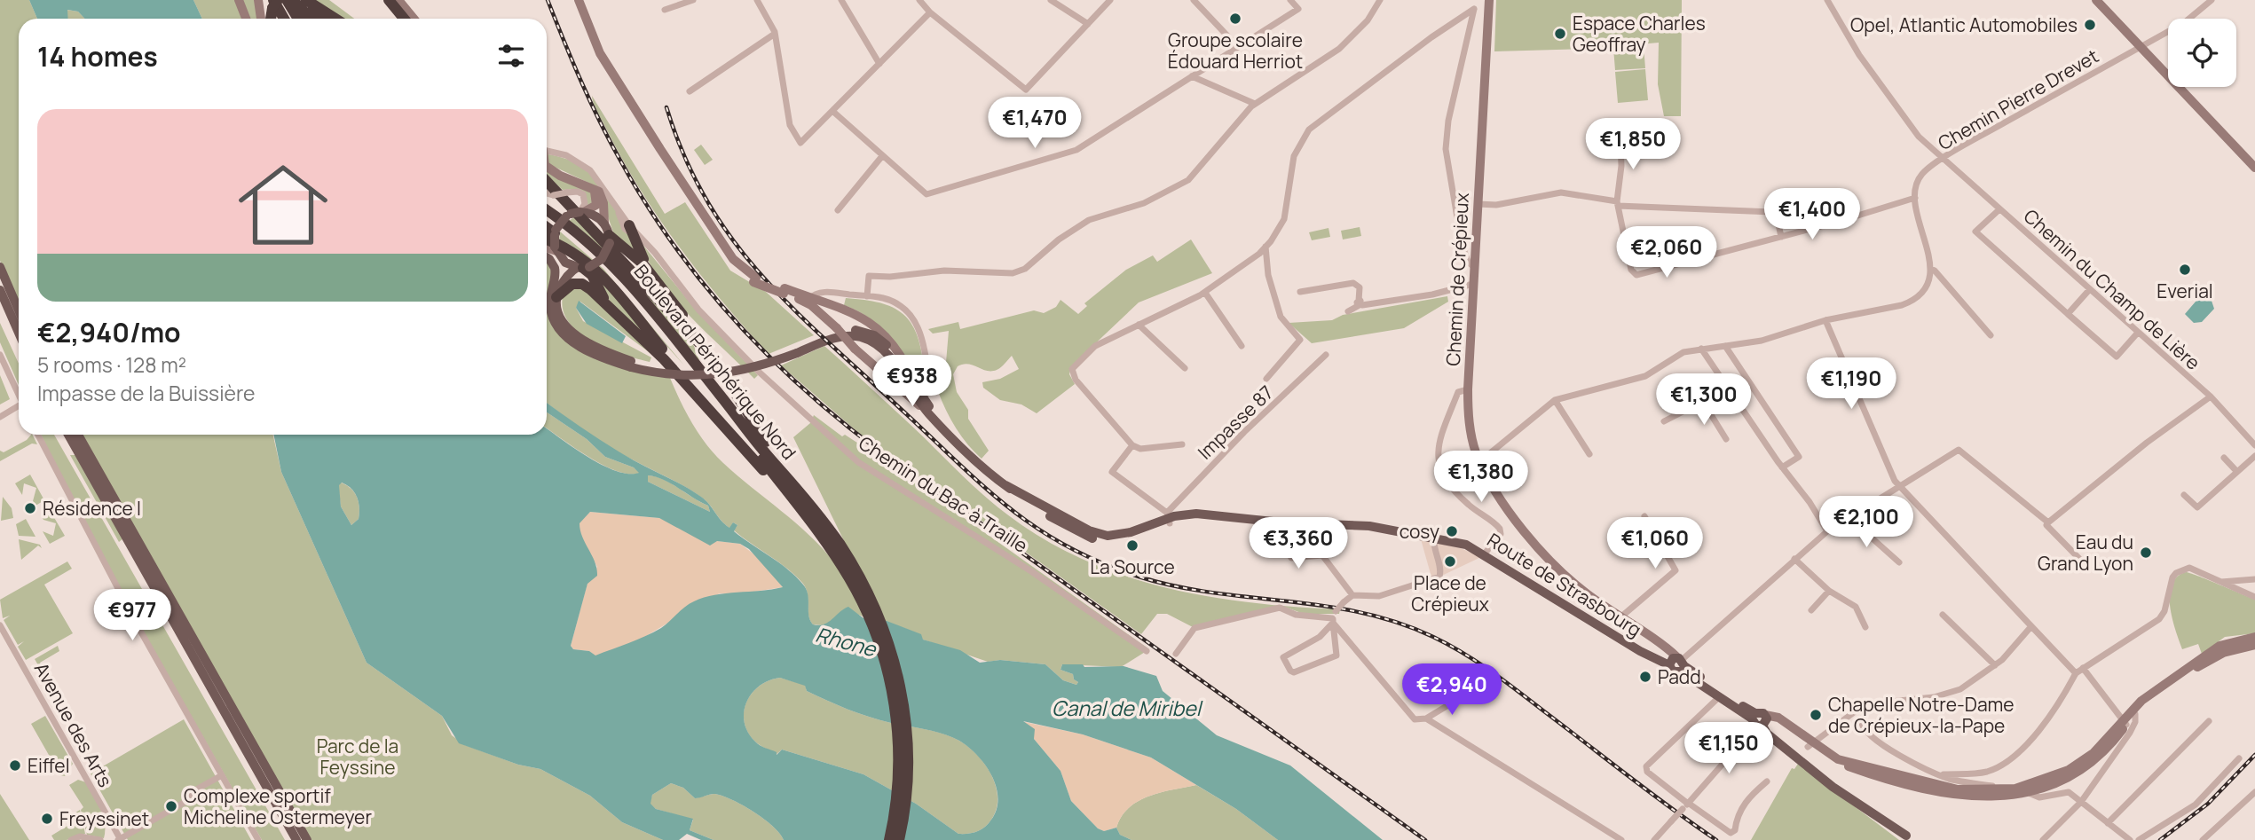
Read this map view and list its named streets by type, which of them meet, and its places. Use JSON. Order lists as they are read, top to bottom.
{
  "streets": {
    "highway": ["Boulevard Périphérique Nord"],
    "main road": ["Chemin de Crépieux", "Route de Strasbourg"],
    "street": [
      "Chemin Pierre Drevet",
      "Chemin du Champ de Lière",
      "Impasse 87",
      "Chemin du Bac à Traille",
      "Avenue des Arts"
    ]
  },
  "crossings": [
    ["Chemin Pierre Drevet", "Chemin du Champ de Lière"],
    ["Impasse 87", "Route de Strasbourg"]
  ],
  "water": ["Rhone", "Canal de Miribel"],
  "parks": ["Parc de la Feyssine"],
  "places": [
    "Groupe scolaire Édouard Herriot",
    "Opel, Atlantic Automobiles",
    "Espace Charles Geoffray",
    "Everial",
    "Résidence I",
    "cosy",
    "La Source",
    "Eau du Grand Lyon",
    "Place de Crépieux",
    "Padd",
    "Chapelle Notre-Dame de Crépieux-la-Pape",
    "Eiffel",
    "Complexe sportif Micheline Ostermeyer",
    "Freyssinet"
  ],
  "page": {
    "heading": "14 homes",
    "list": [
      {
        "name": "€2,940/mo",
        "note": "5 rooms · 128 m² · Impasse de la Buissière"
      }
    ],
    "price": [
      "€1,470",
      "€1,850",
      "€1,400",
      "€2,060",
      "€938",
      "€1,190",
      "€1,300",
      "€1,380",
      "€2,100",
      "€3,360",
      "€1,060",
      "€977",
      "€2,940",
      "€1,150"
    ]
  }
}
